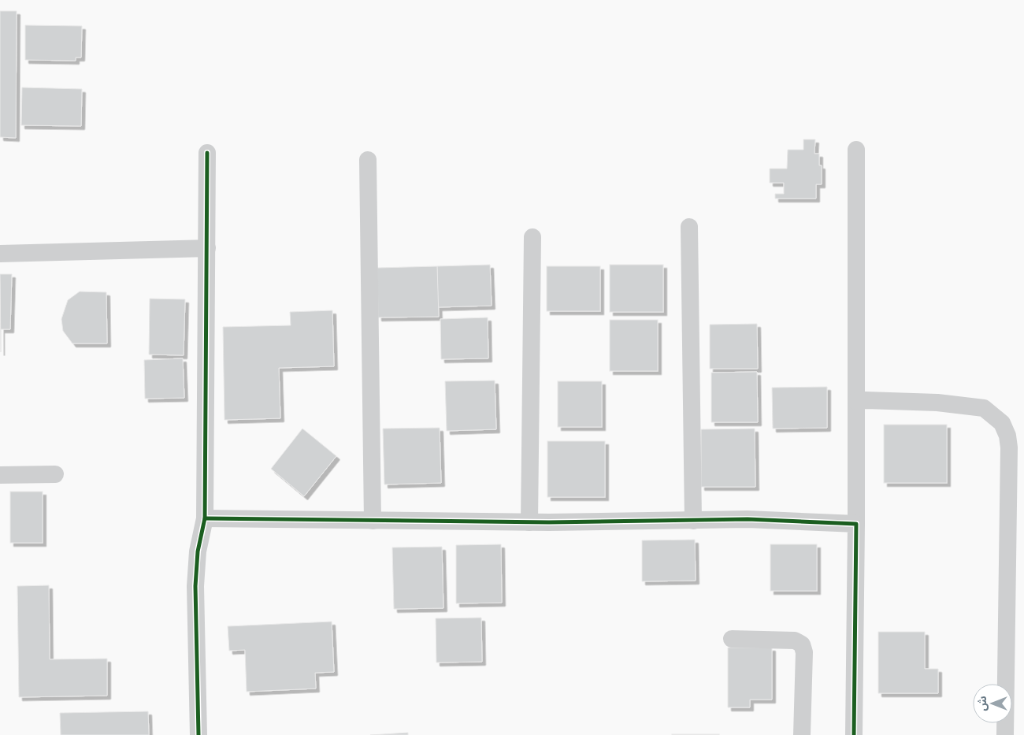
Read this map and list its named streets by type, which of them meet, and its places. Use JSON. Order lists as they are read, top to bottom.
{
  "north": "left"
}
